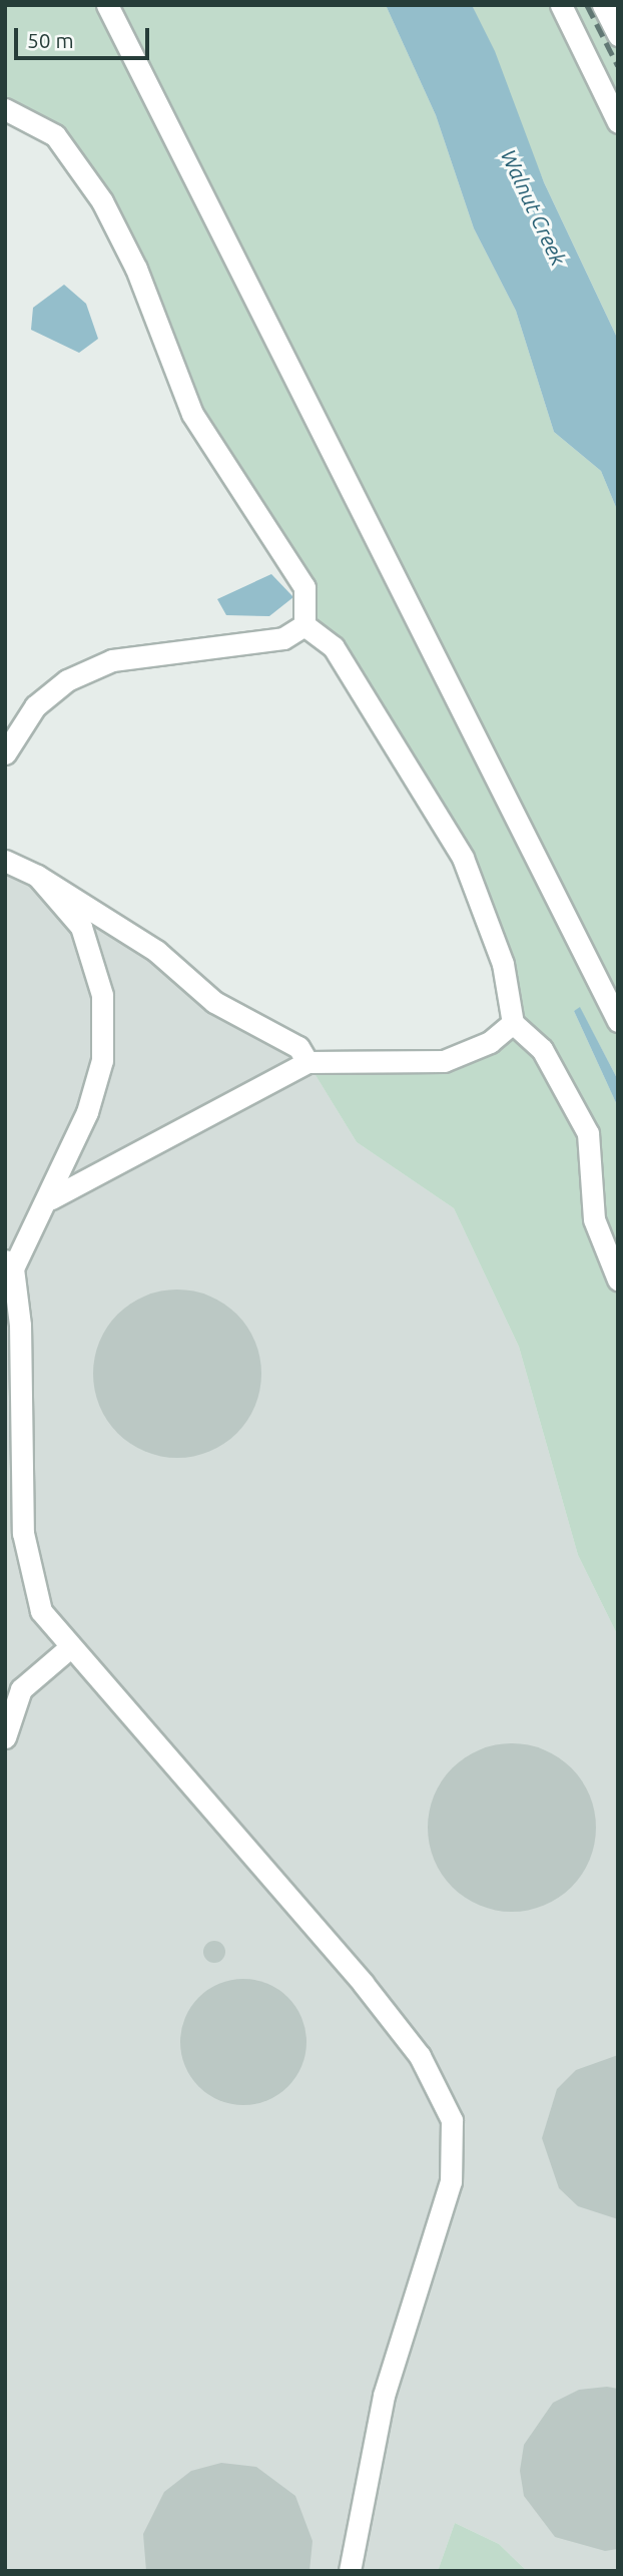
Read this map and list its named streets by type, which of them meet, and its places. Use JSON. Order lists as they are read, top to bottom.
{
  "water": ["Walnut Creek"],
  "scale_bar": "50 m"
}
